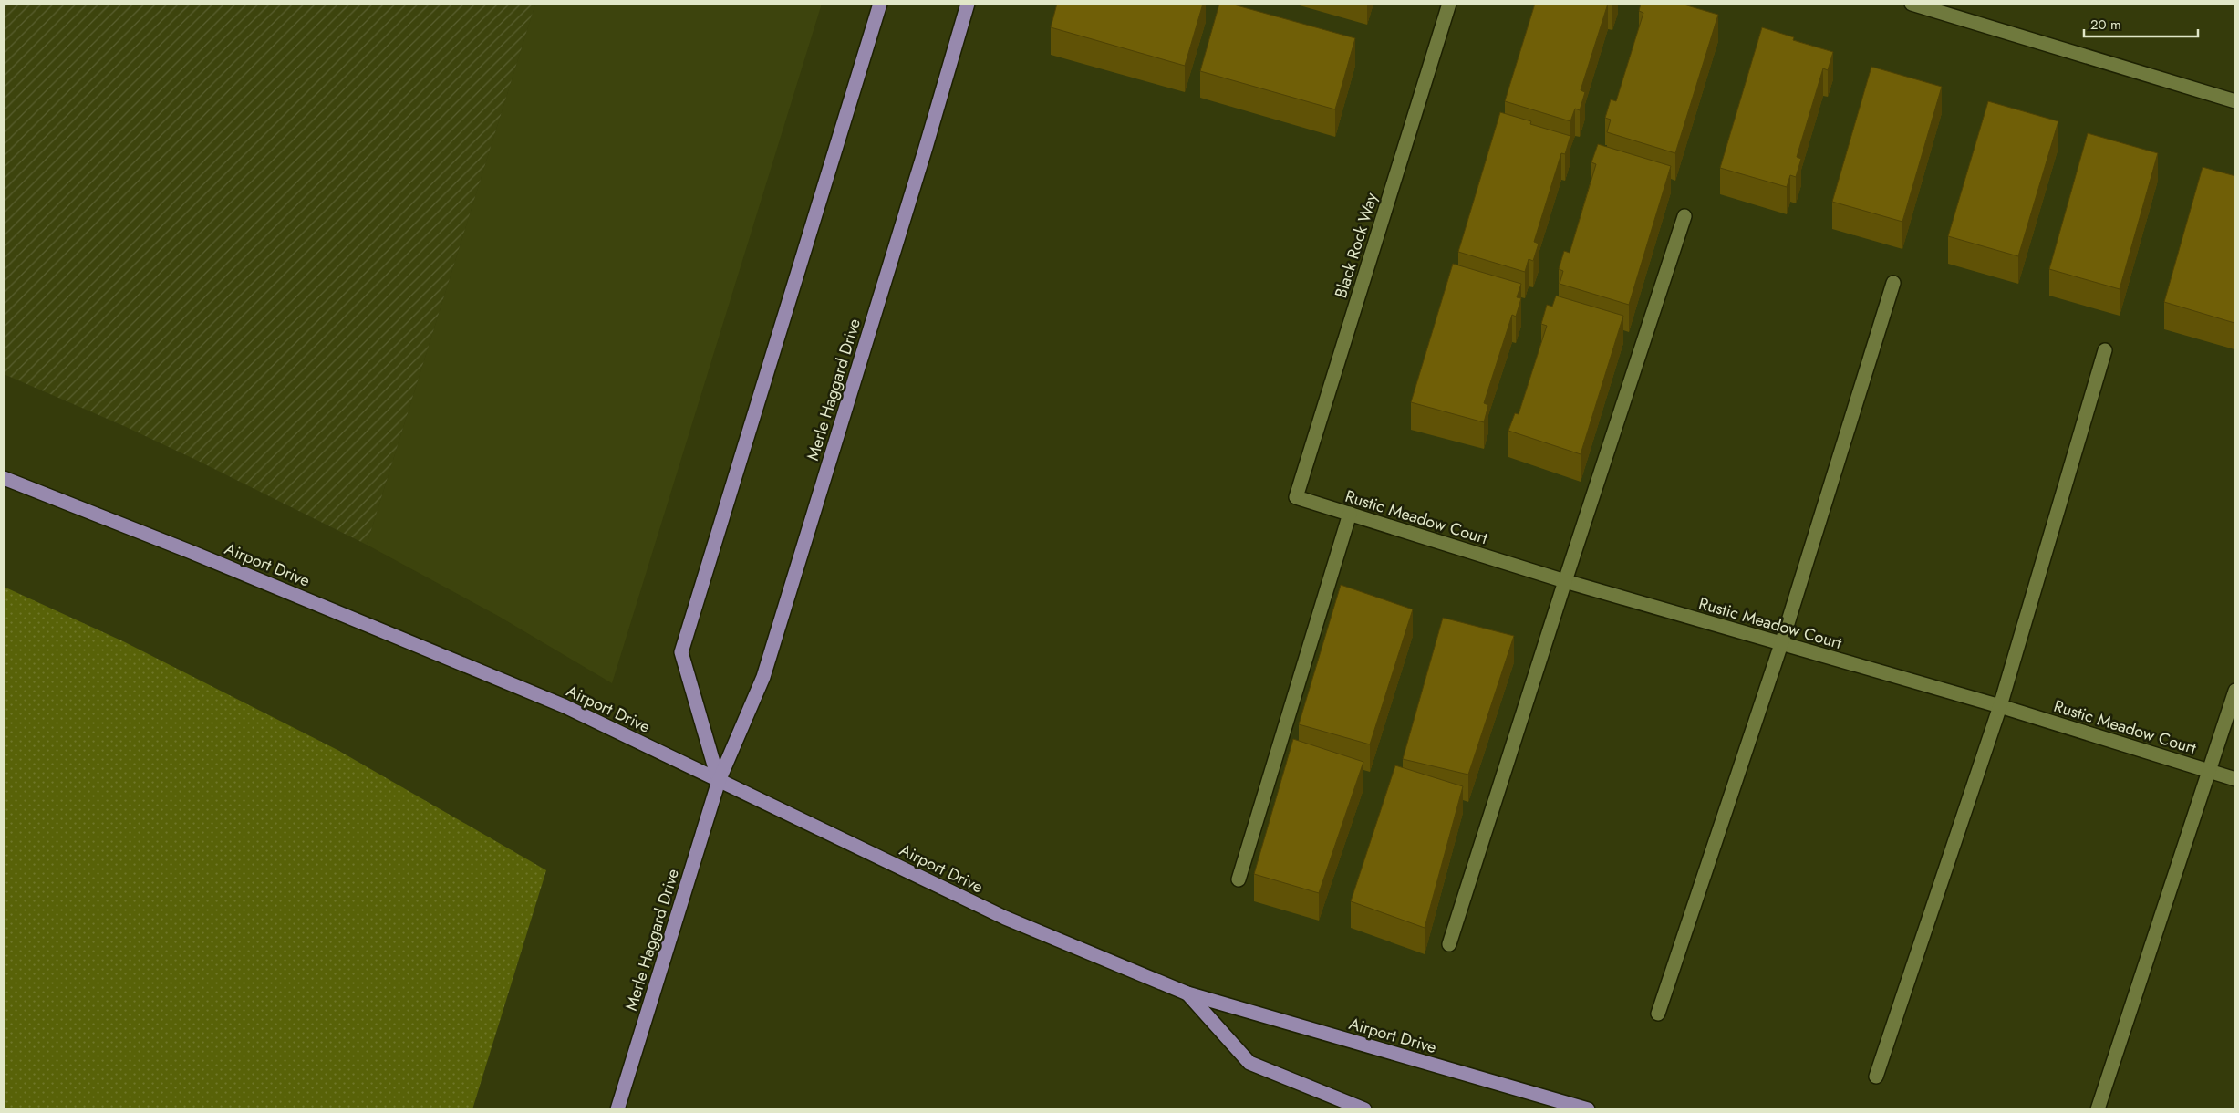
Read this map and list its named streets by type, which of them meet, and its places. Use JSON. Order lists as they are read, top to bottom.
{
  "streets": {
    "main road": ["Merle Haggard Drive", "Airport Drive"],
    "street": ["Black Rock Way", "Rustic Meadow Court"]
  },
  "crossings": [
    ["Black Rock Way", "Rustic Meadow Court"],
    ["Merle Haggard Drive", "Airport Drive"]
  ],
  "scale_bar": "20 m"
}
